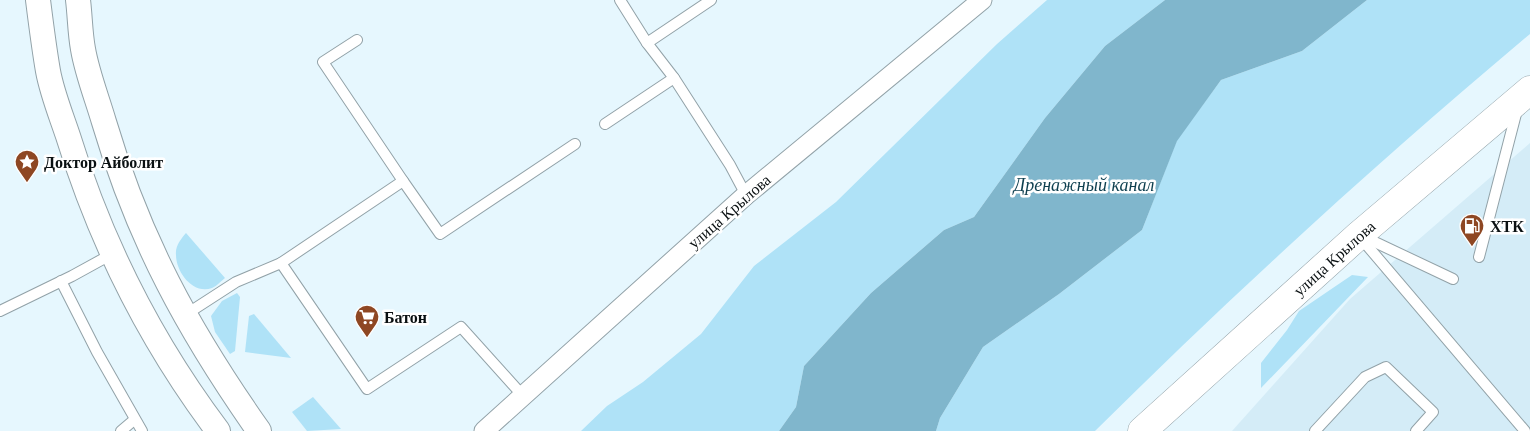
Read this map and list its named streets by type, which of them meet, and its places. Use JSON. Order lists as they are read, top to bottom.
{
  "streets": {
    "main road": ["улица Крылова"]
  },
  "water": ["Дренажный канал"],
  "places": {
    "place": ["Доктор Айболит"],
    "fuel station": ["ХТК"],
    "supermarket": ["Батон"]
  }
}
